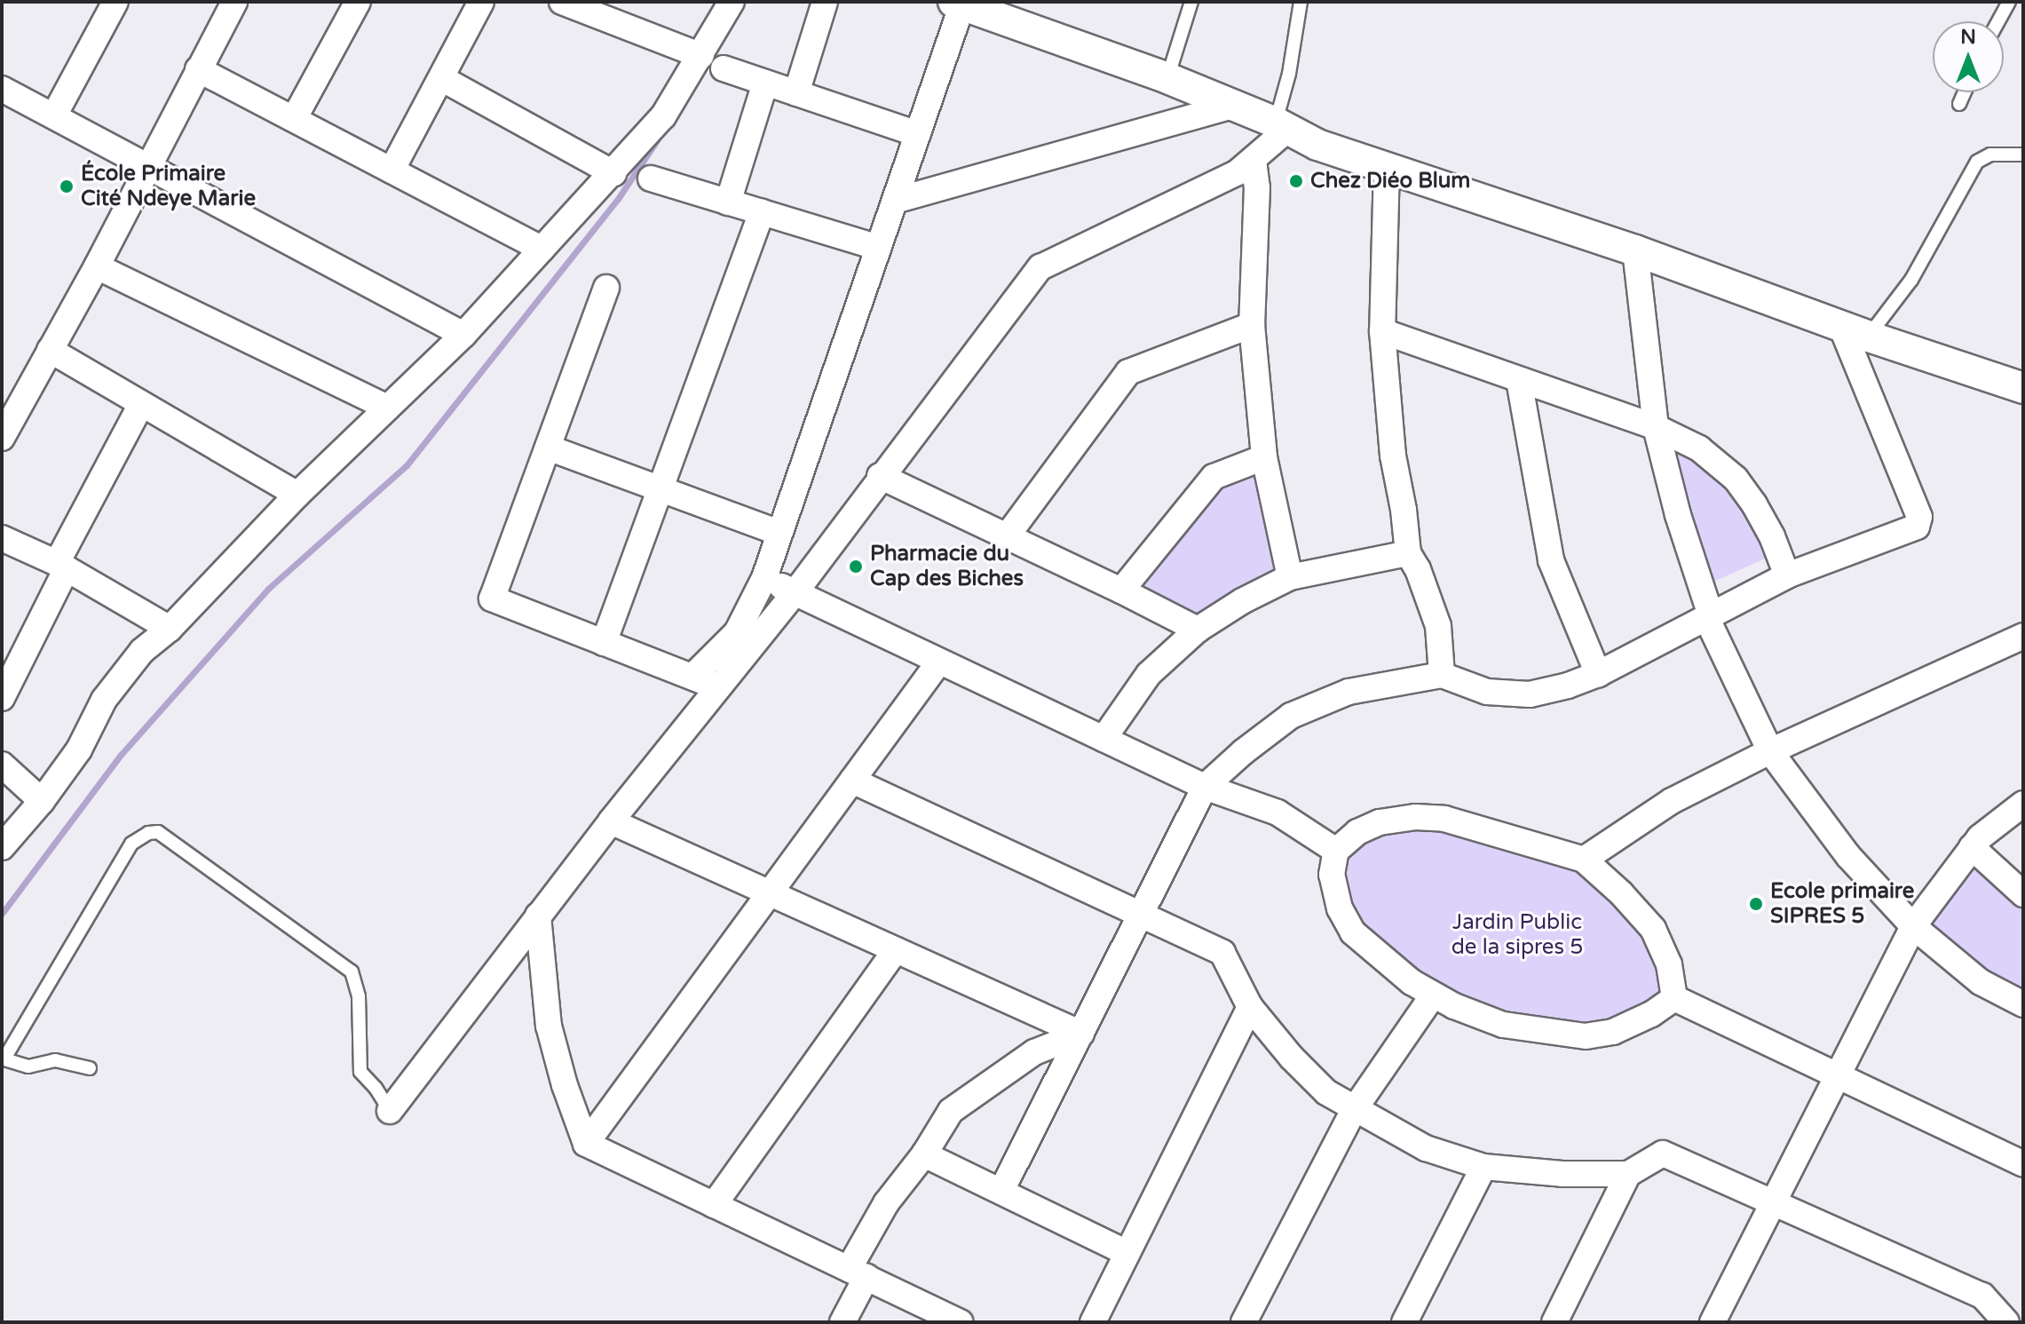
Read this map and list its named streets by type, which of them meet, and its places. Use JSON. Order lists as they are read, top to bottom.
{
  "parks": ["Jardin Public de la sipres 5"],
  "places": [
    "Chez Diéo Blum",
    "École Primaire Cité Ndeye Marie",
    "Pharmacie du Cap des Biches",
    "Ecole primaire SIPRES 5"
  ],
  "north": "top"
}
